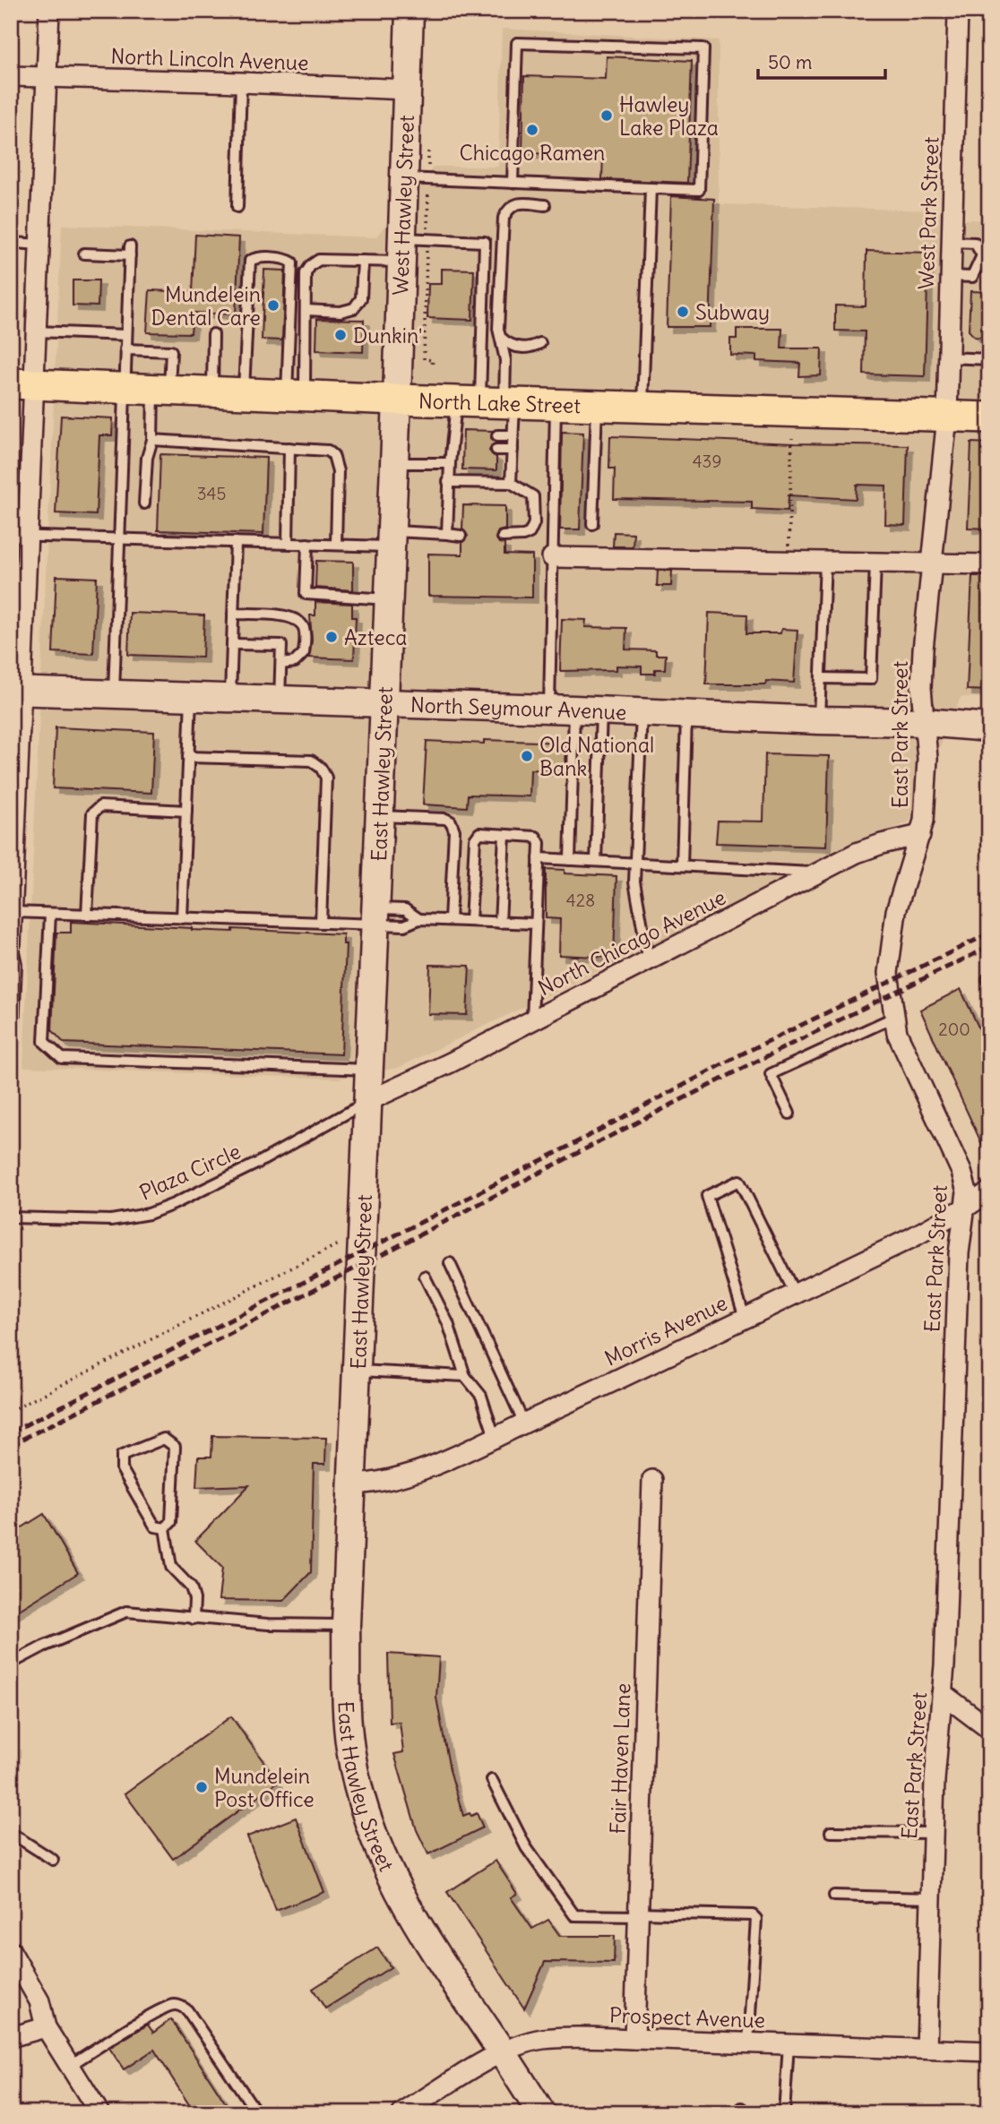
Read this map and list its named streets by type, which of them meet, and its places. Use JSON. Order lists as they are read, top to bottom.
{
  "streets": {
    "main road": ["North Lake Street"],
    "street": [
      "North Lincoln Avenue",
      "West Hawley Street",
      "West Park Street",
      "North Seymour Avenue",
      "East Park Street",
      "East Hawley Street",
      "North Chicago Avenue",
      "Morris Avenue",
      "Fair Haven Lane",
      "Prospect Avenue"
    ],
    "lane": ["Plaza Circle"]
  },
  "crossings": [
    ["North Lincoln Avenue", "West Hawley Street"],
    ["West Hawley Street", "North Lake Street"],
    ["West Hawley Street", "East Hawley Street"],
    ["West Park Street", "North Lake Street"],
    ["West Park Street", "East Park Street"],
    ["North Lake Street", "East Park Street"],
    ["North Lake Street", "East Hawley Street"],
    ["North Seymour Avenue", "East Park Street"],
    ["North Seymour Avenue", "East Hawley Street"],
    ["East Park Street", "North Chicago Avenue"],
    ["East Park Street", "Morris Avenue"],
    ["East Park Street", "Prospect Avenue"],
    ["East Hawley Street", "North Chicago Avenue"],
    ["East Hawley Street", "Plaza Circle"],
    ["East Hawley Street", "Morris Avenue"],
    ["East Hawley Street", "Prospect Avenue"],
    ["North Chicago Avenue", "Plaza Circle"],
    ["Fair Haven Lane", "Prospect Avenue"]
  ],
  "places": [
    "Hawley Lake Plaza",
    "Chicago Ramen",
    "Mundelein Dental Care",
    "Subway",
    "Dunkin'",
    "Azteca",
    "Old National Bank",
    "Mundelein Post Office"
  ],
  "house_numbers": [
    "439",
    "345",
    "428",
    "200"
  ],
  "scale_bar": "50 m"
}
